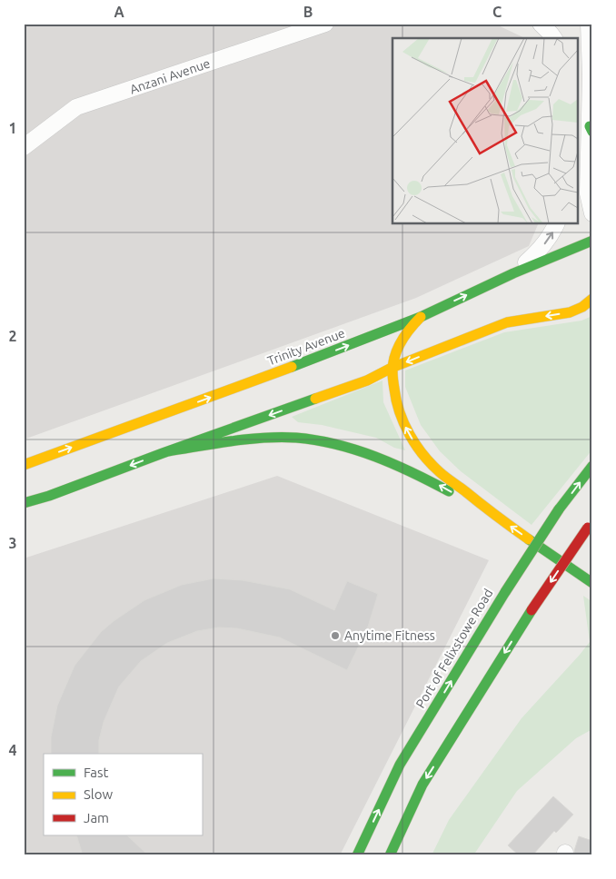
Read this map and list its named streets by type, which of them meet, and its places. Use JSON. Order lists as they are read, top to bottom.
{
  "streets": {
    "main road": ["Trinity Avenue", "Port of Felixstowe Road"],
    "street": ["Anzani Avenue"]
  },
  "places": ["Anytime Fitness"],
  "legend": ["Fast", "Slow", "Jam"],
  "grid": {
    "columns": ["A", "B", "C"],
    "rows": [
      "1",
      "2",
      "3",
      "4"
    ]
  }
}
